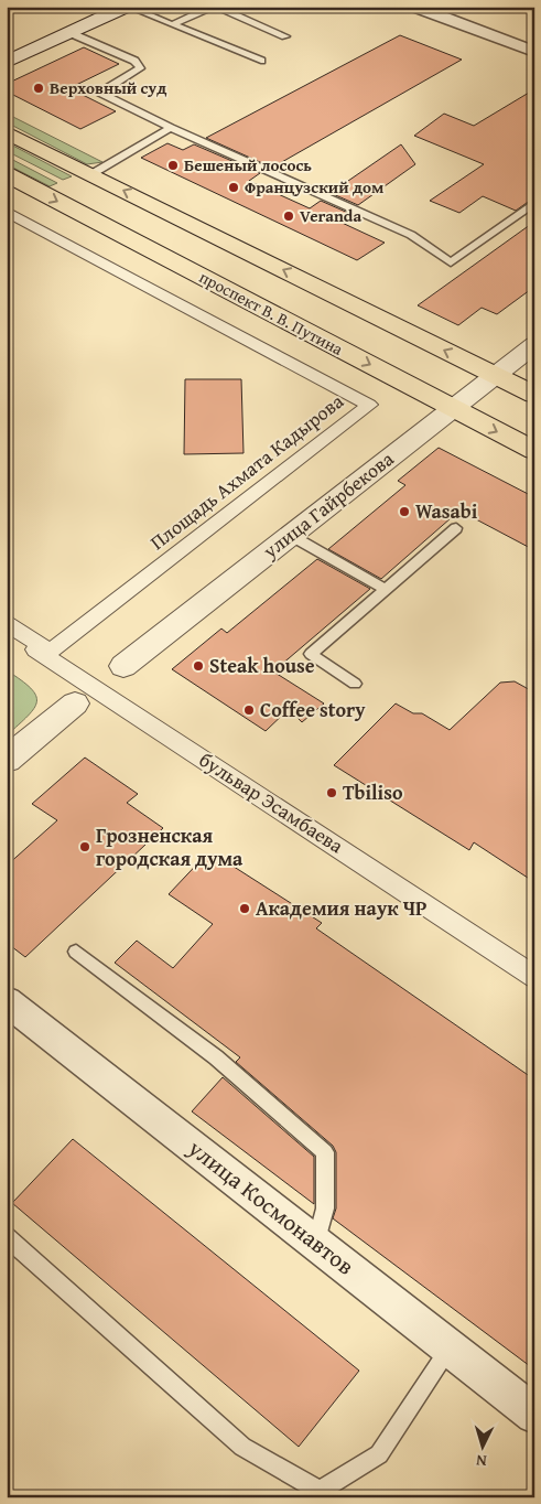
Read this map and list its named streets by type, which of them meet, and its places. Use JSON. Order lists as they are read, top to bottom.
{
  "streets": {
    "main road": ["проспект В. В. Путина"],
    "street": [
      "Площадь Ахмата Кадырова",
      "улица Гайрбекова",
      "бульвар Эсамбаева",
      "улица Космонавтов"
    ]
  },
  "crossings": [
    ["проспект В. В. Путина", "улица Гайрбекова"]
  ],
  "places": [
    "Верховный суд",
    "Бешеный лосось",
    "Французский дом",
    "Veranda",
    "Wasabi",
    "Steak house",
    "Coffee story",
    "Tbiliso",
    "Грозненская городская дума",
    "Академия наук ЧР"
  ],
  "north": "bottom"
}
